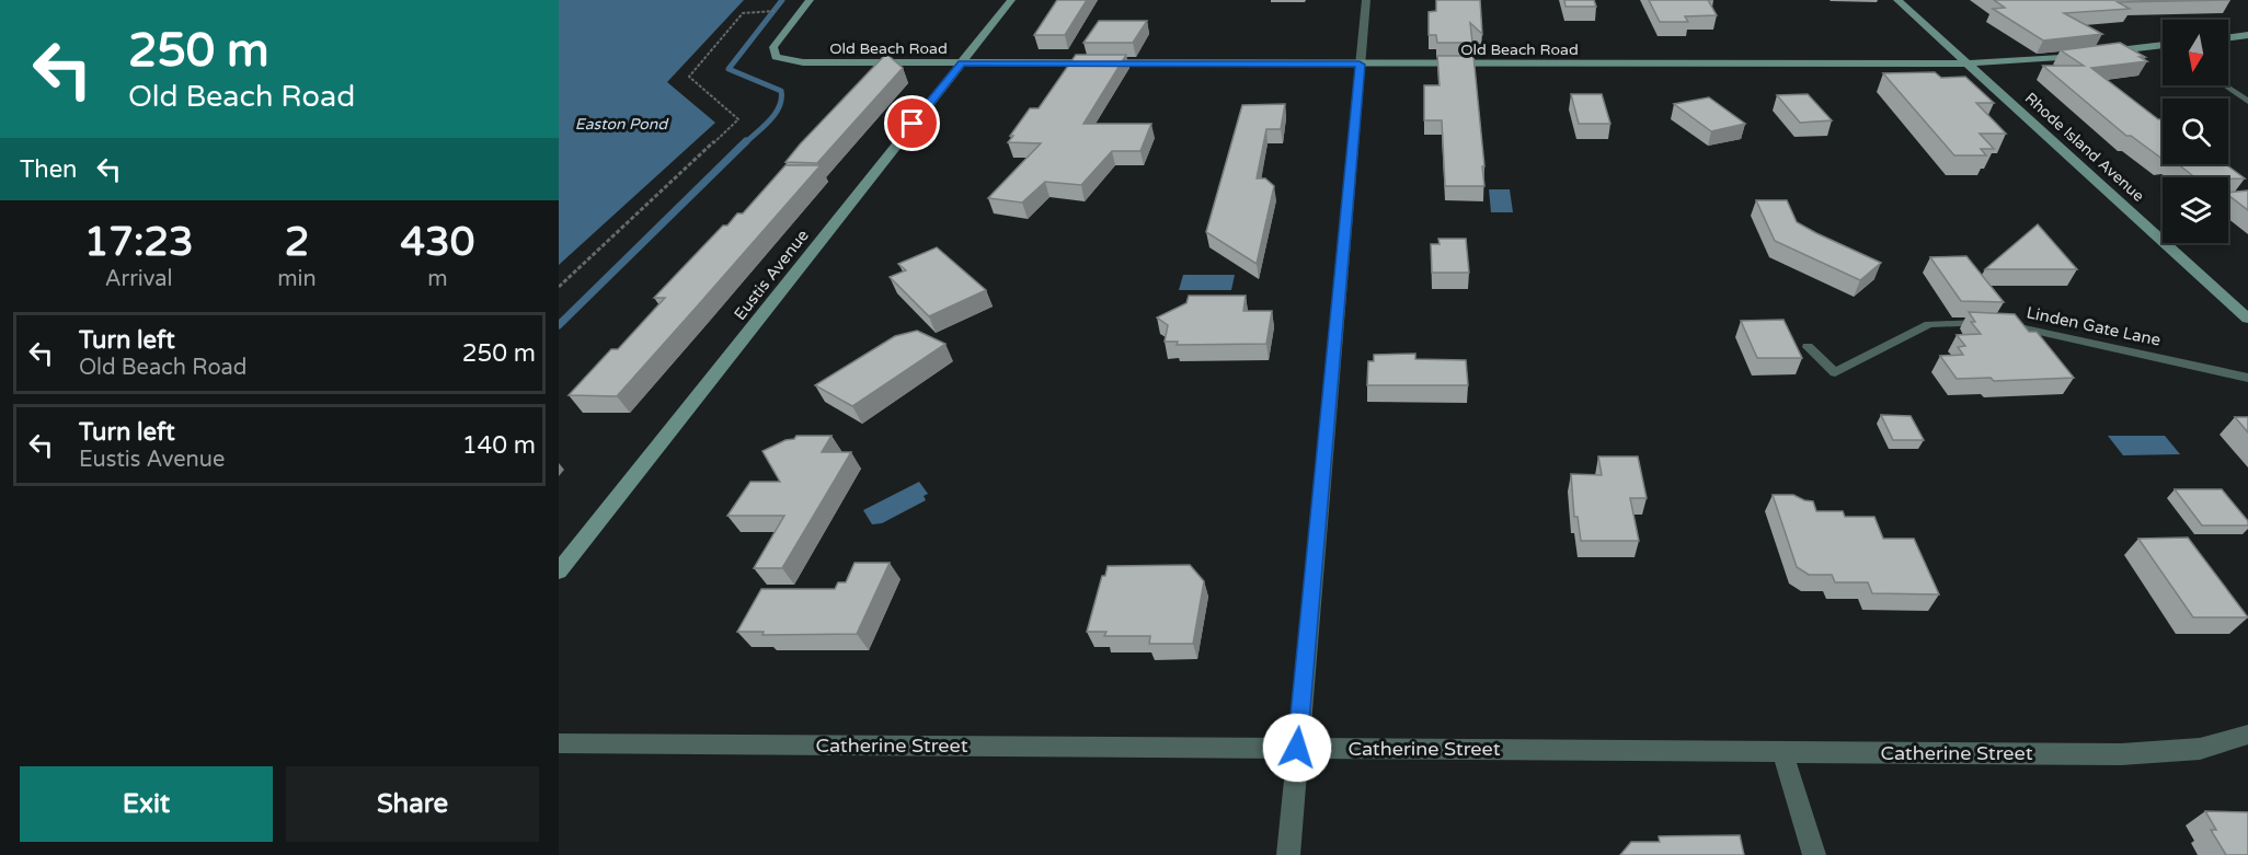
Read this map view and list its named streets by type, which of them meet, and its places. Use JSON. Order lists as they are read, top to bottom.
{
  "streets": {
    "street": [
      "Old Beach Road",
      "Rhode Island Avenue",
      "Eustis Avenue",
      "Catherine Street"
    ],
    "lane": ["Linden Gate Lane"]
  },
  "crossings": [
    ["Old Beach Road", "Rhode Island Avenue"],
    ["Old Beach Road", "Eustis Avenue"]
  ],
  "water": ["Easton Pond"],
  "north": "bottom",
  "page": {
    "turn": ["250 m", "Old Beach Road"],
    "then": "Then",
    "eta": [
      "17:23",
      "Arrival",
      "2",
      "min",
      "430",
      "m"
    ],
    "list": [
      {
        "name": "Turn left",
        "note": "Old Beach Road",
        "value": "250 m"
      },
      {
        "name": "Turn left",
        "note": "Eustis Avenue",
        "value": "140 m"
      }
    ],
    "buttons": ["Exit", "Share"]
  }
}
